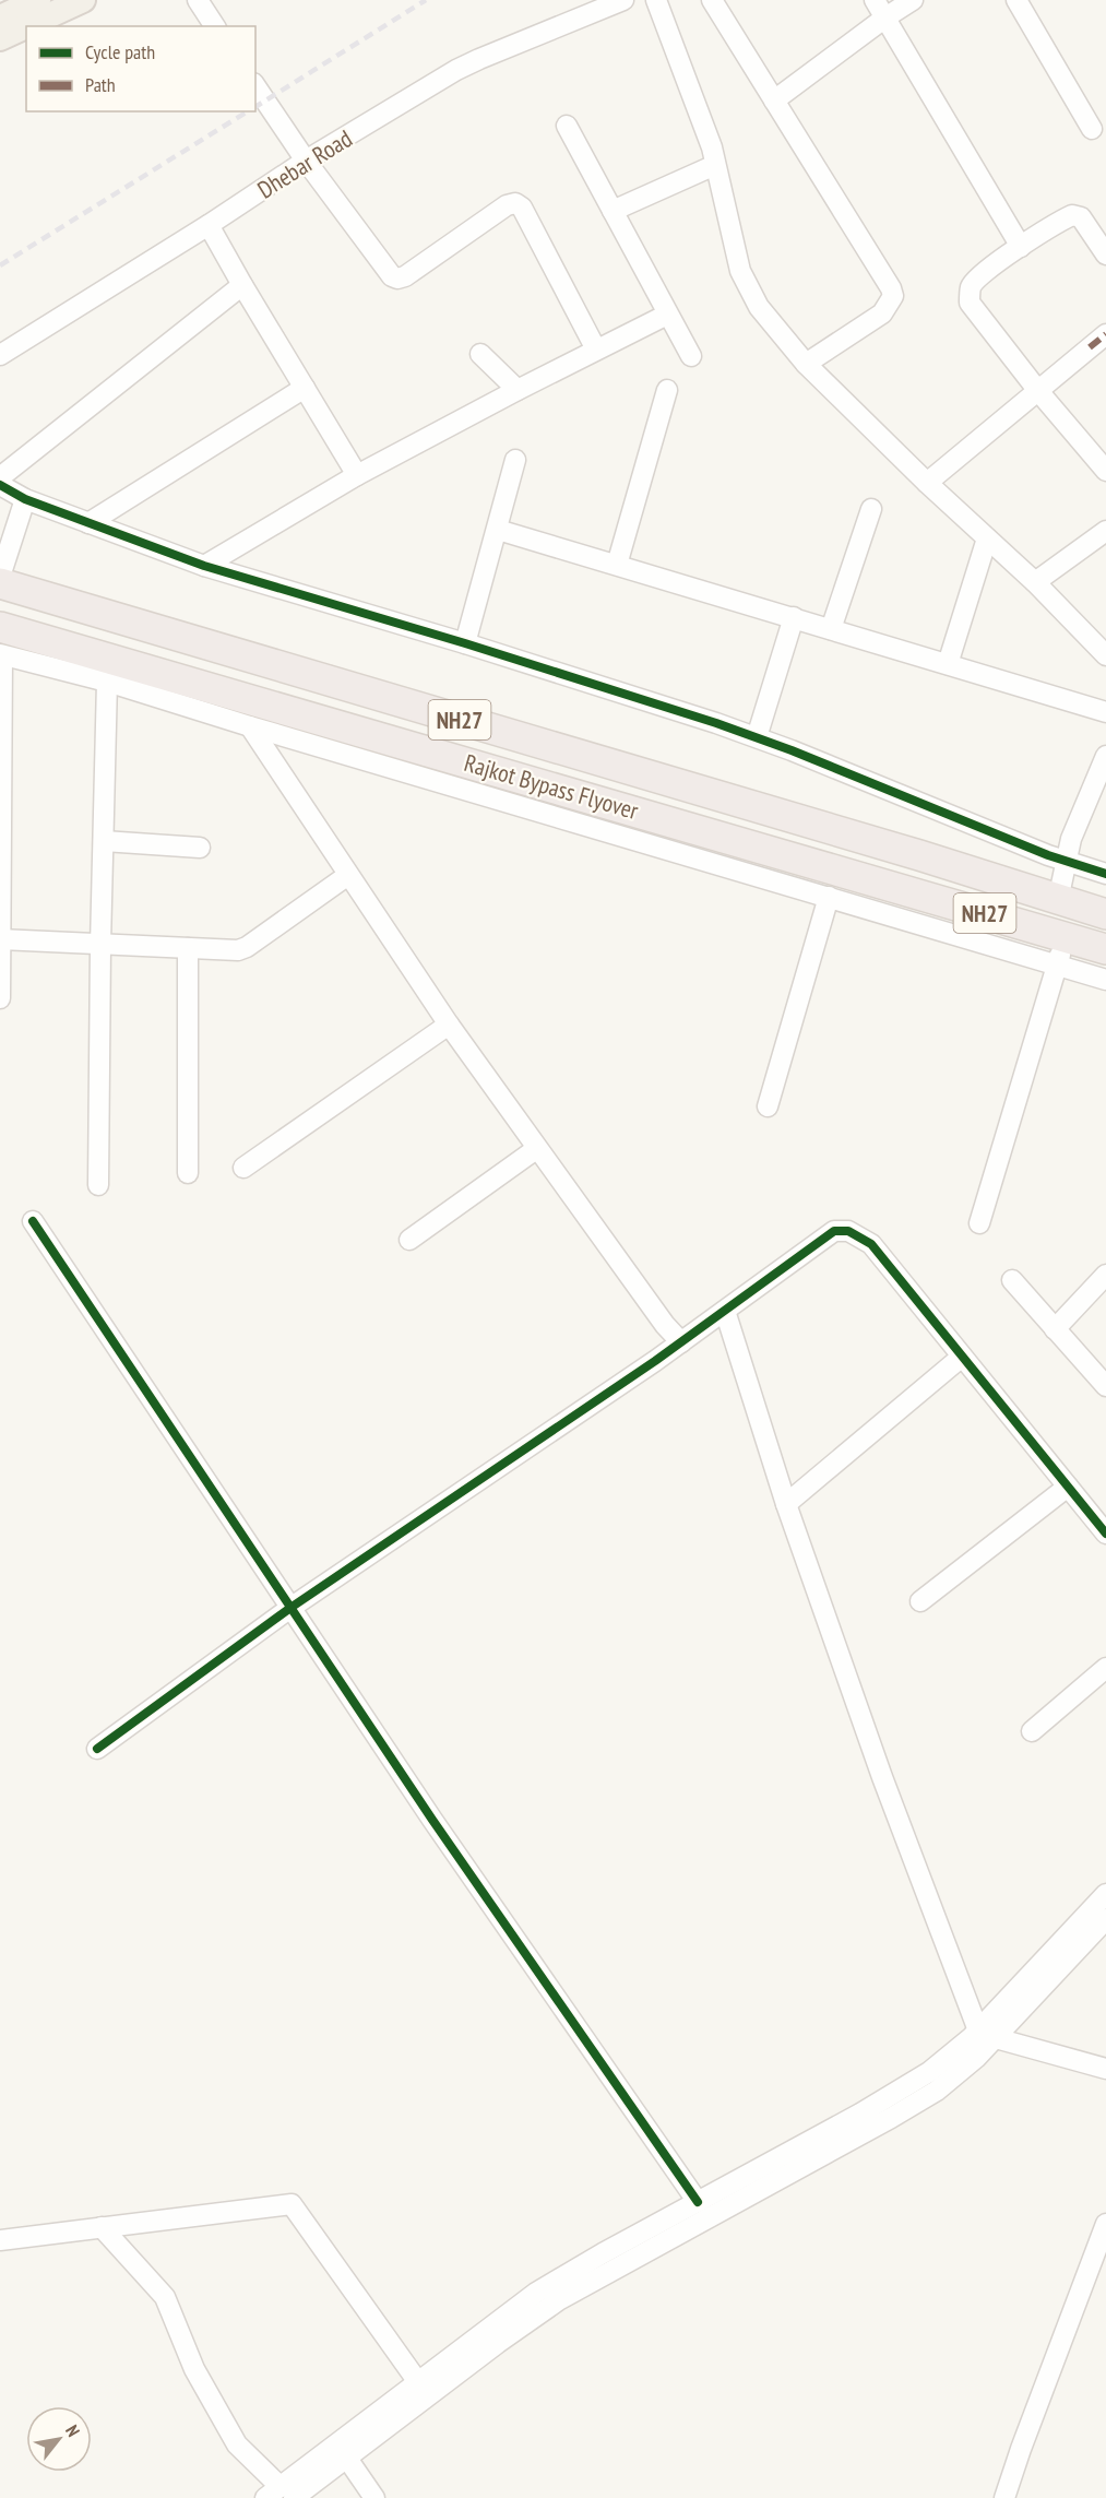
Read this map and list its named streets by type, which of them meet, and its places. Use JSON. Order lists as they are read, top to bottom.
{
  "streets": {
    "highway": ["NH27", "Rajkot Bypass Flyover"],
    "street": ["Dhebar Road"]
  },
  "crossings": [
    ["NH27", "Rajkot Bypass Flyover"]
  ],
  "legend": ["Cycle path", "Path"],
  "north": "top right"
}
